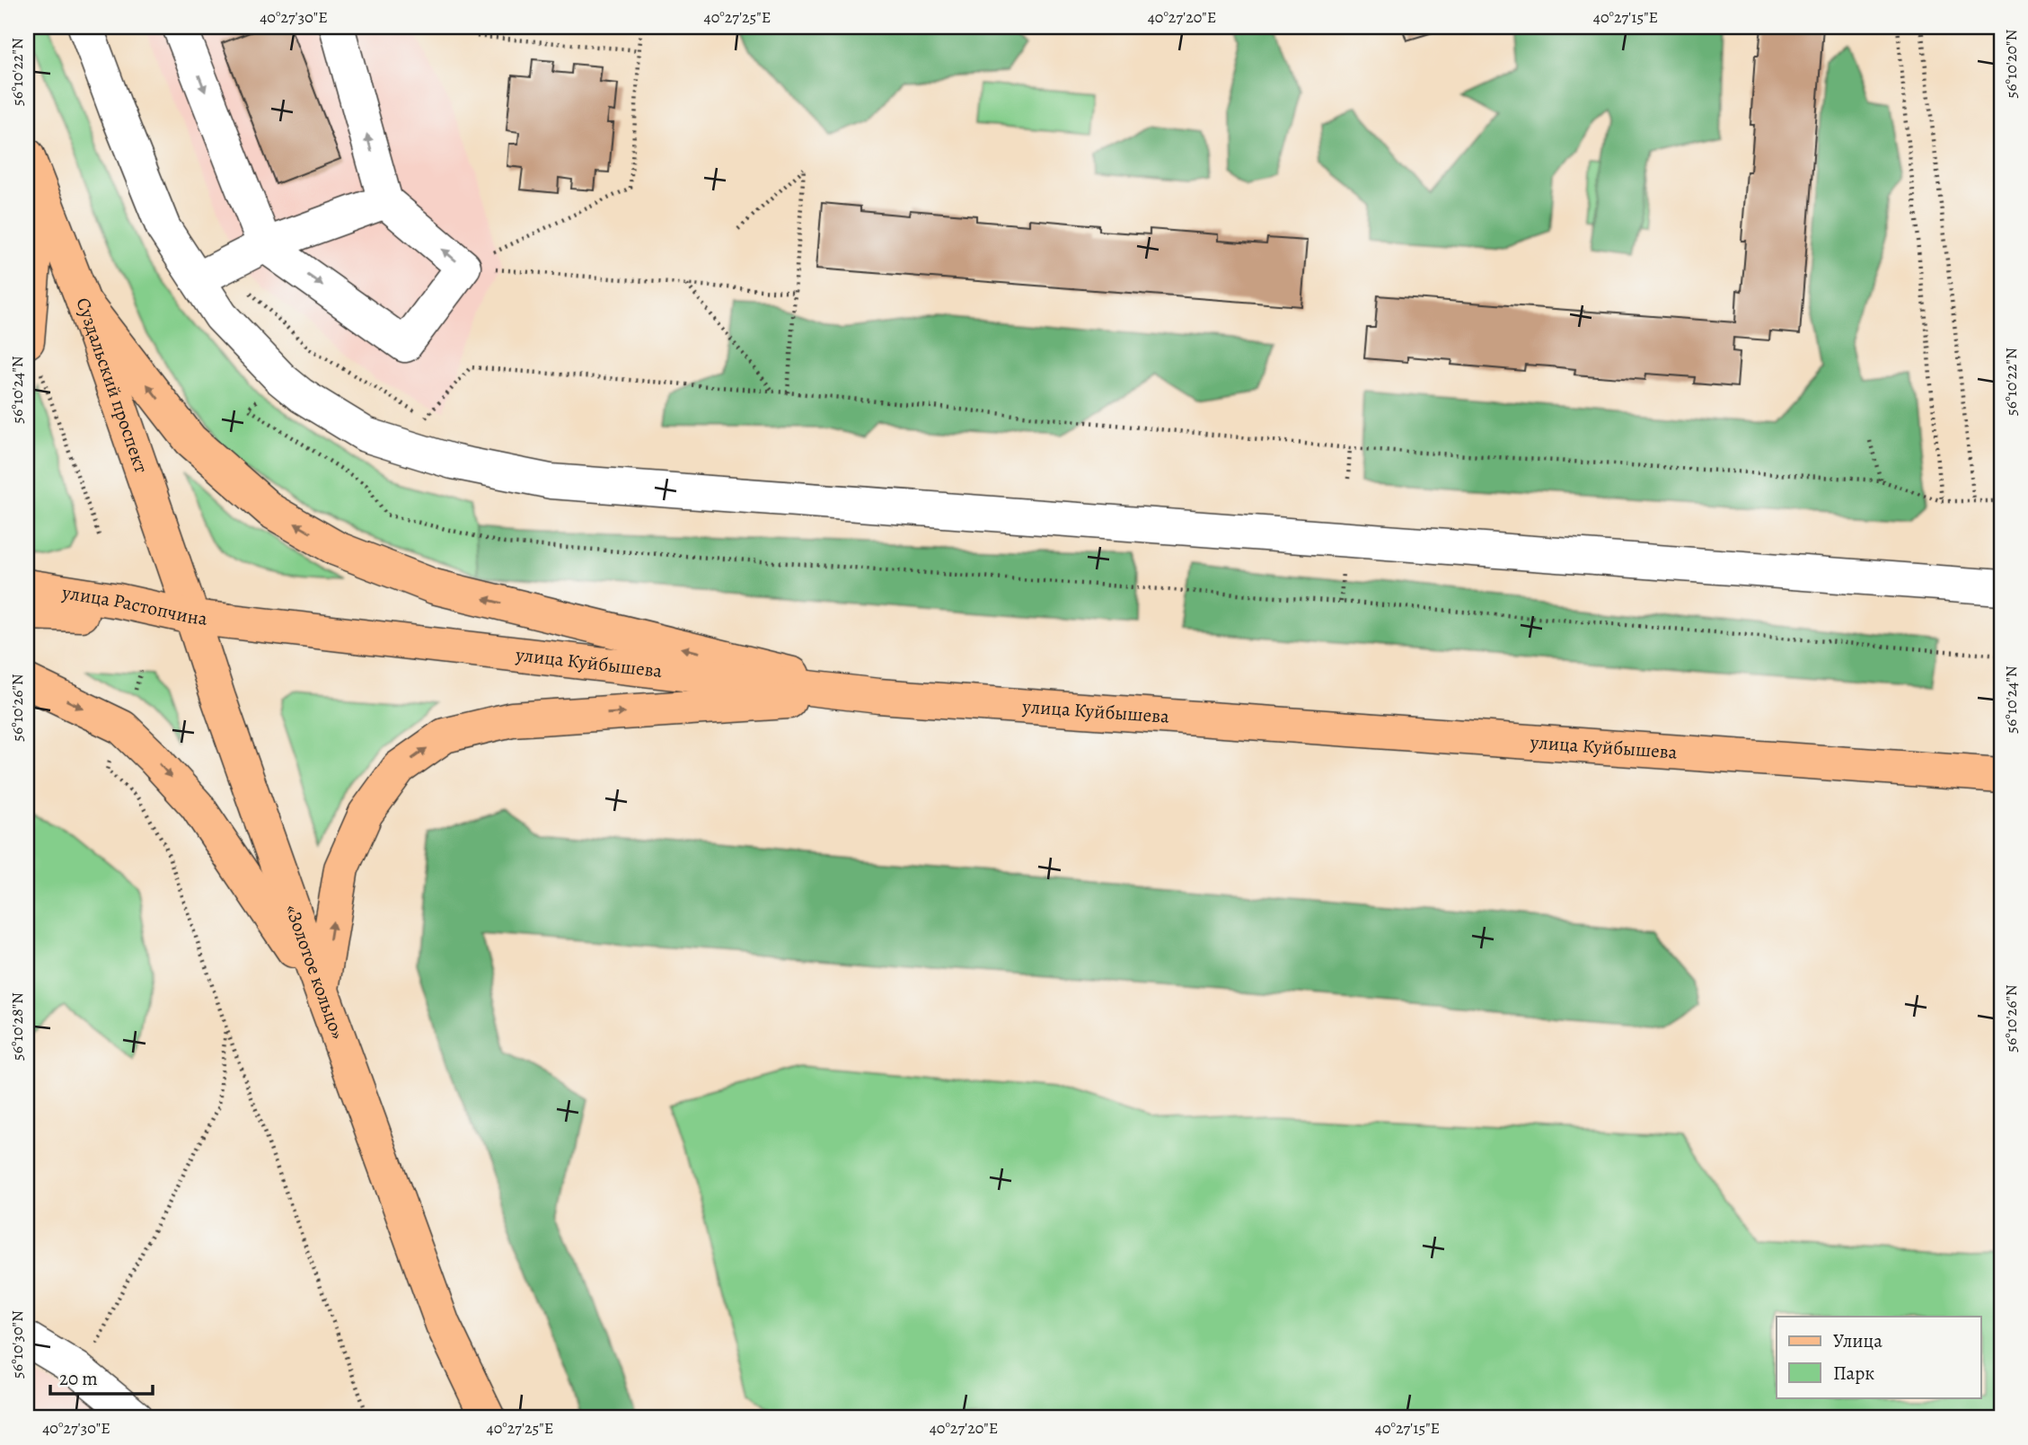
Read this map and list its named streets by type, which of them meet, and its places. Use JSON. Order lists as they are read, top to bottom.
{
  "streets": {
    "main road": [
      "Суздальский проспект",
      "улица Растопчина",
      "улица Куйбышева",
      "«Золотое кольцо»"
    ]
  },
  "crossings": [
    ["Суздальский проспект", "улица Растопчина"],
    ["Суздальский проспект", "улица Куйбышева"],
    ["Суздальский проспект", "«Золотое кольцо»"],
    ["улица Растопчина", "улица Куйбышева"],
    ["улица Растопчина", "«Золотое кольцо»"],
    ["улица Куйбышева", "«Золотое кольцо»"]
  ],
  "legend": ["Улица", "Парк"],
  "scale_bar": "20 m",
  "coordinates": [
    "40°27'30\"E",
    "40°27'25\"E",
    "40°27'20\"E",
    "40°27'15\"E",
    "56°10'20\"N",
    "56°10'22\"N",
    "56°10'24\"N",
    "56°10'26\"N",
    "56°10'28\"N",
    "56°10'30\"N"
  ]
}
